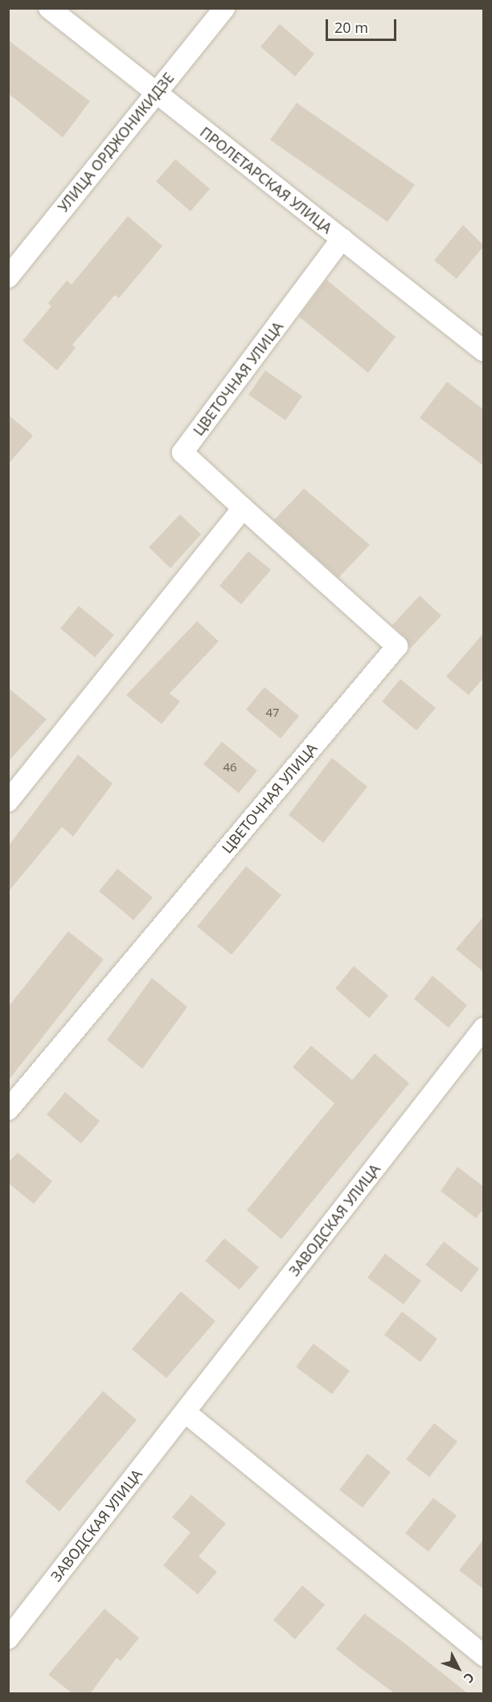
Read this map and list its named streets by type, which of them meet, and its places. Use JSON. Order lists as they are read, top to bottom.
{
  "streets": {
    "street": [
      "УЛИЦА ОРДЖОНИКИДЗЕ",
      "ПРОЛЕТАРСКАЯ УЛИЦА",
      "ЦВЕТОЧНАЯ УЛИЦА",
      "ЗАВОДСКАЯ УЛИЦА"
    ]
  },
  "crossings": [
    ["УЛИЦА ОРДЖОНИКИДЗЕ", "ПРОЛЕТАРСКАЯ УЛИЦА"],
    ["ПРОЛЕТАРСКАЯ УЛИЦА", "ЦВЕТОЧНАЯ УЛИЦА"]
  ],
  "house_numbers": ["47", "46"],
  "scale_bar": "20 m",
  "north": "bottom right"
}
